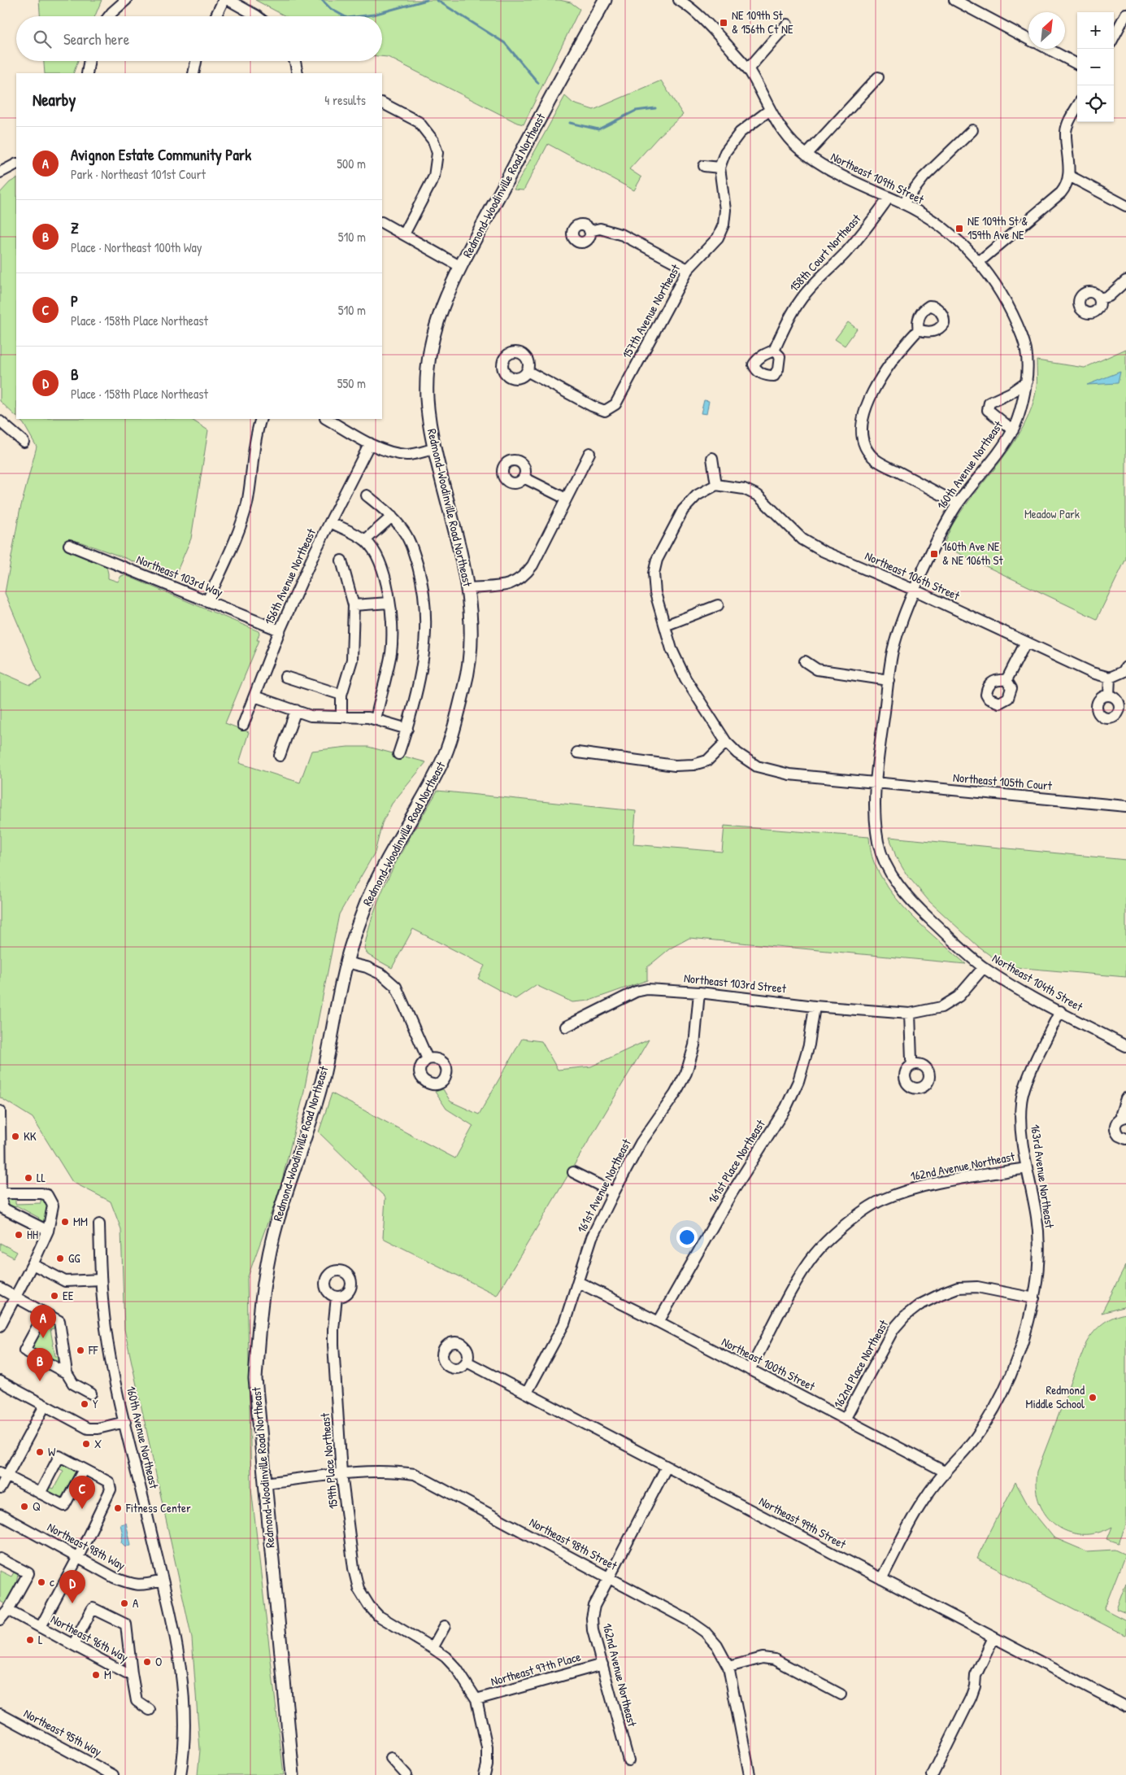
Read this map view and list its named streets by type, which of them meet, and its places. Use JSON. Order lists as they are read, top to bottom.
{
  "streets": {
    "main road": ["Redmond-Woodinville Road Northeast"],
    "street": [
      "Northeast 109th Street",
      "158th Court Northeast",
      "157th Avenue Northeast",
      "160th Avenue Northeast",
      "Northeast 103rd Way",
      "Northeast 106th Street",
      "156th Avenue Northeast",
      "Northeast 105th Court",
      "Northeast 104th Street",
      "Northeast 103rd Street",
      "161st Place Northeast",
      "162nd Avenue Northeast",
      "163rd Avenue Northeast",
      "161st Avenue Northeast",
      "Northeast 100th Street",
      "162nd Place Northeast",
      "159th Place Northeast",
      "Northeast 99th Street",
      "Northeast 98th Street",
      "Northeast 98th Way",
      "Northeast 96th Way",
      "Northeast 97th Place",
      "Northeast 95th Way"
    ]
  },
  "crossings": [
    ["Northeast 109th Street", "158th Court Northeast"],
    ["Northeast 109th Street", "160th Avenue Northeast"],
    ["Redmond-Woodinville Road Northeast", "Northeast 98th Street"],
    ["160th Avenue Northeast", "Northeast 106th Street"],
    ["160th Avenue Northeast", "Northeast 105th Court"],
    ["160th Avenue Northeast", "Northeast 104th Street"],
    ["160th Avenue Northeast", "Northeast 98th Way"],
    ["Northeast 103rd Way", "156th Avenue Northeast"],
    ["Northeast 106th Street", "Northeast 105th Court"],
    ["Northeast 105th Court", "Northeast 104th Street"],
    ["Northeast 104th Street", "163rd Avenue Northeast"],
    ["Northeast 103rd Street", "161st Place Northeast"],
    ["Northeast 103rd Street", "161st Avenue Northeast"],
    ["161st Place Northeast", "Northeast 100th Street"],
    ["162nd Avenue Northeast", "163rd Avenue Northeast"],
    ["162nd Avenue Northeast", "Northeast 100th Street"],
    ["162nd Avenue Northeast", "Northeast 99th Street"],
    ["162nd Avenue Northeast", "Northeast 98th Street"],
    ["162nd Avenue Northeast", "Northeast 97th Place"],
    ["163rd Avenue Northeast", "Northeast 100th Street"],
    ["163rd Avenue Northeast", "162nd Place Northeast"],
    ["163rd Avenue Northeast", "Northeast 99th Street"],
    ["161st Avenue Northeast", "Northeast 100th Street"],
    ["161st Avenue Northeast", "Northeast 99th Street"],
    ["Northeast 100th Street", "162nd Place Northeast"],
    ["159th Place Northeast", "Northeast 98th Street"]
  ],
  "parks": ["Meadow Park"],
  "places": {
    "transit": ["NE 109th St & 156th Ct NE", "NE 109th St & 159th Ave NE", "160th Ave NE & NE 106th St"],
    "other": [
      "KK",
      "LL",
      "MM",
      "HH",
      "GG",
      "EE",
      "FF",
      "Redmond Middle School",
      "Y",
      "X",
      "W",
      "Q",
      "Fitness Center",
      "c",
      "A",
      "L",
      "O",
      "M"
    ]
  },
  "north": "top right",
  "page": {
    "map_buttons": ["+", "−"],
    "search": "Search here",
    "heading": ["Nearby", "4 results"],
    "list": [
      {
        "mark": "A",
        "name": "Avignon Estate Community Park",
        "note": "Park · Northeast 101st Court",
        "value": "500 m"
      },
      {
        "mark": "B",
        "name": "Z",
        "note": "Place · Northeast 100th Way",
        "value": "510 m"
      },
      {
        "mark": "C",
        "name": "P",
        "note": "Place · 158th Place Northeast",
        "value": "510 m"
      },
      {
        "mark": "D",
        "name": "B",
        "note": "Place · 158th Place Northeast",
        "value": "550 m"
      }
    ],
    "pins": [
      "A",
      "B",
      "C",
      "D"
    ]
  }
}
